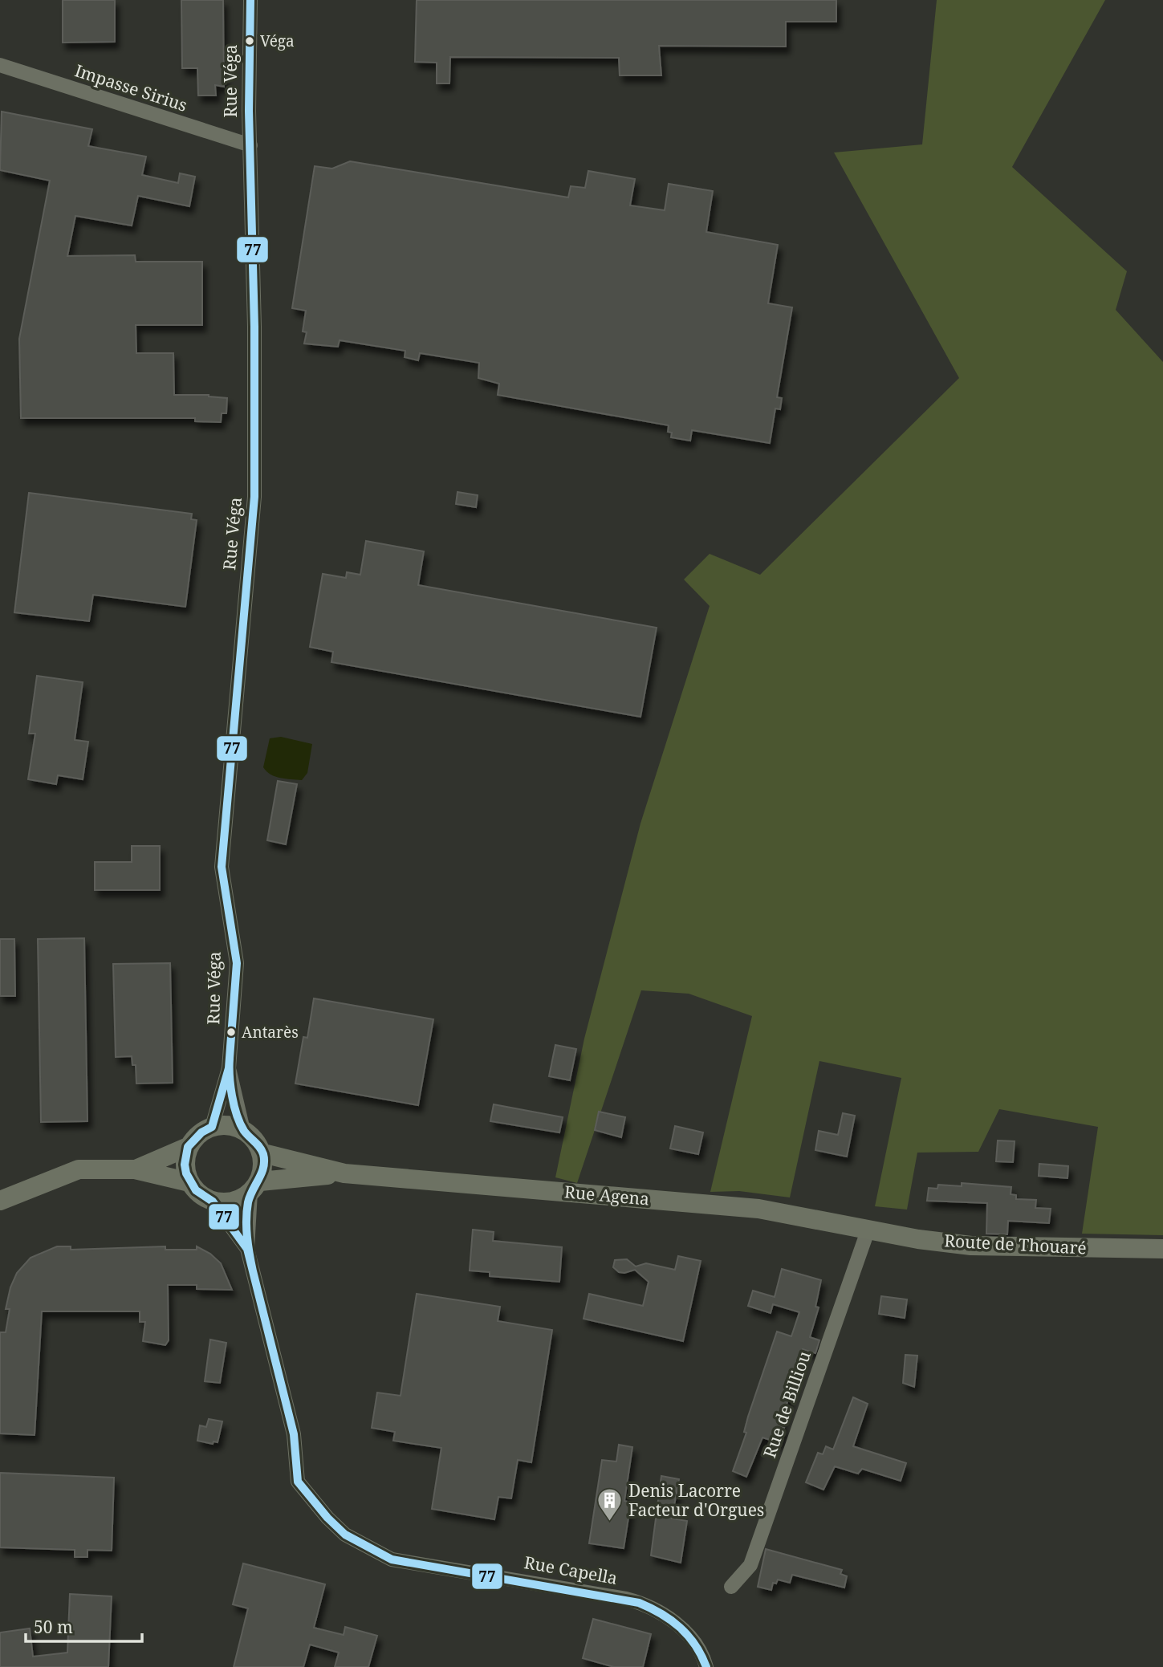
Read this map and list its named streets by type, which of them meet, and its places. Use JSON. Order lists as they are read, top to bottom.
{
  "streets": {
    "main road": ["Rue Agena", "Route de Thouaré"],
    "street": [
      "Rue Véga",
      "Impasse Sirius",
      "Rue de Billiou",
      "Rue Capella"
    ]
  },
  "crossings": [
    ["Rue Véga", "Impasse Sirius"],
    ["Rue Véga", "Rue Agena"],
    ["Rue Véga", "Rue Capella"],
    ["Rue Agena", "Route de Thouaré"],
    ["Rue Agena", "Rue de Billiou"],
    ["Rue Agena", "Rue Capella"],
    ["Route de Thouaré", "Rue de Billiou"]
  ],
  "places": {
    "other": ["Véga", "Antarès"],
    "building": ["Denis Lacorre Facteur d'Orgues"]
  },
  "lines": ["transit line 77"],
  "scale_bar": "50 m"
}
